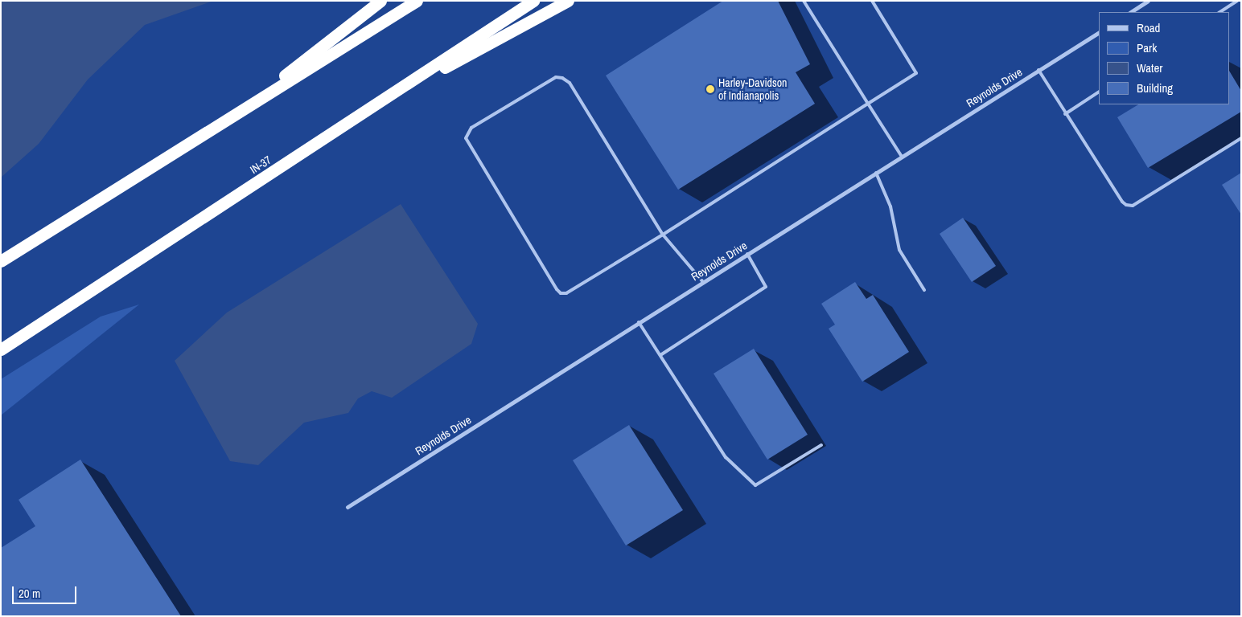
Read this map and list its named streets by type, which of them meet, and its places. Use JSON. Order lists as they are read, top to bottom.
{
  "streets": {
    "highway": ["IN-37"],
    "street": ["Reynolds Drive"]
  },
  "places": ["Harley-Davidson of Indianapolis"],
  "legend": [
    "Road",
    "Park",
    "Water",
    "Building"
  ],
  "scale_bar": "20 m"
}
